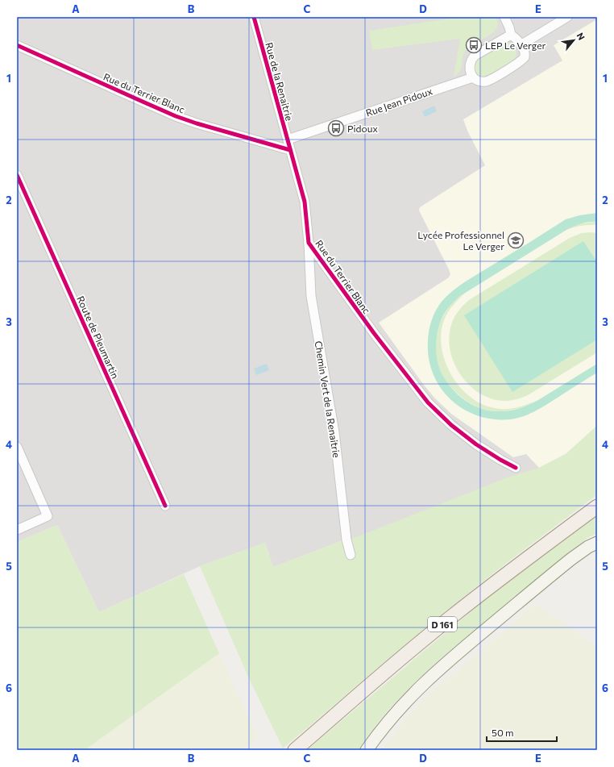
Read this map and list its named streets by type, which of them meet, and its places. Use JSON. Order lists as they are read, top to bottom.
{
  "streets": {
    "main road": ["D 161"],
    "street": [
      "Rue de la Renaitrie",
      "Rue du Terrier Blanc",
      "Rue Jean Pidoux",
      "Route de Pleumartin",
      "Chemin Vert de la Renaitrie"
    ]
  },
  "crossings": [
    ["Rue de la Renaitrie", "Rue du Terrier Blanc"],
    ["Rue de la Renaitrie", "Rue Jean Pidoux"],
    ["Rue du Terrier Blanc", "Chemin Vert de la Renaitrie"]
  ],
  "places": {
    "bus stop": ["LEP Le Verger", "Pidoux"],
    "school or university": ["Lycée Professionnel Le Verger"]
  },
  "scale_bar": "50 m",
  "north": "top right",
  "grid": {
    "columns": [
      "A",
      "B",
      "C",
      "D",
      "E"
    ],
    "rows": [
      "1",
      "2",
      "3",
      "4",
      "5",
      "6"
    ]
  }
}
